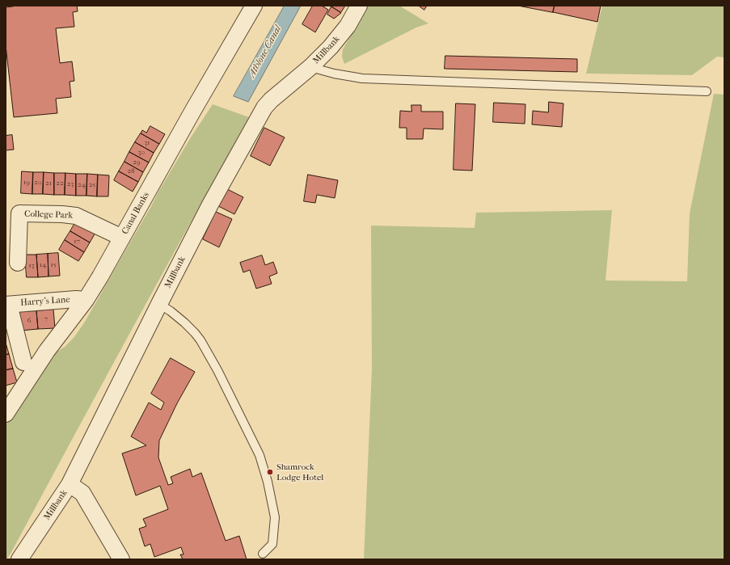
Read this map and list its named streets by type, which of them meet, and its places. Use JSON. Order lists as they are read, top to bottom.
{
  "streets": {
    "street": [
      "Millbank",
      "Canal Banks",
      "College Park",
      "Harry's Lane"
    ]
  },
  "crossings": [
    ["Canal Banks", "College Park"],
    ["Canal Banks", "Harry's Lane"]
  ],
  "water": ["Athlone Canal"],
  "places": ["Shamrock Lodge Hotel"],
  "house_numbers": [
    "31",
    "30",
    "29",
    "28",
    "19",
    "20",
    "21",
    "22",
    "23",
    "24",
    "25",
    "17",
    "14",
    "15",
    "13",
    "7",
    "6"
  ]
}
